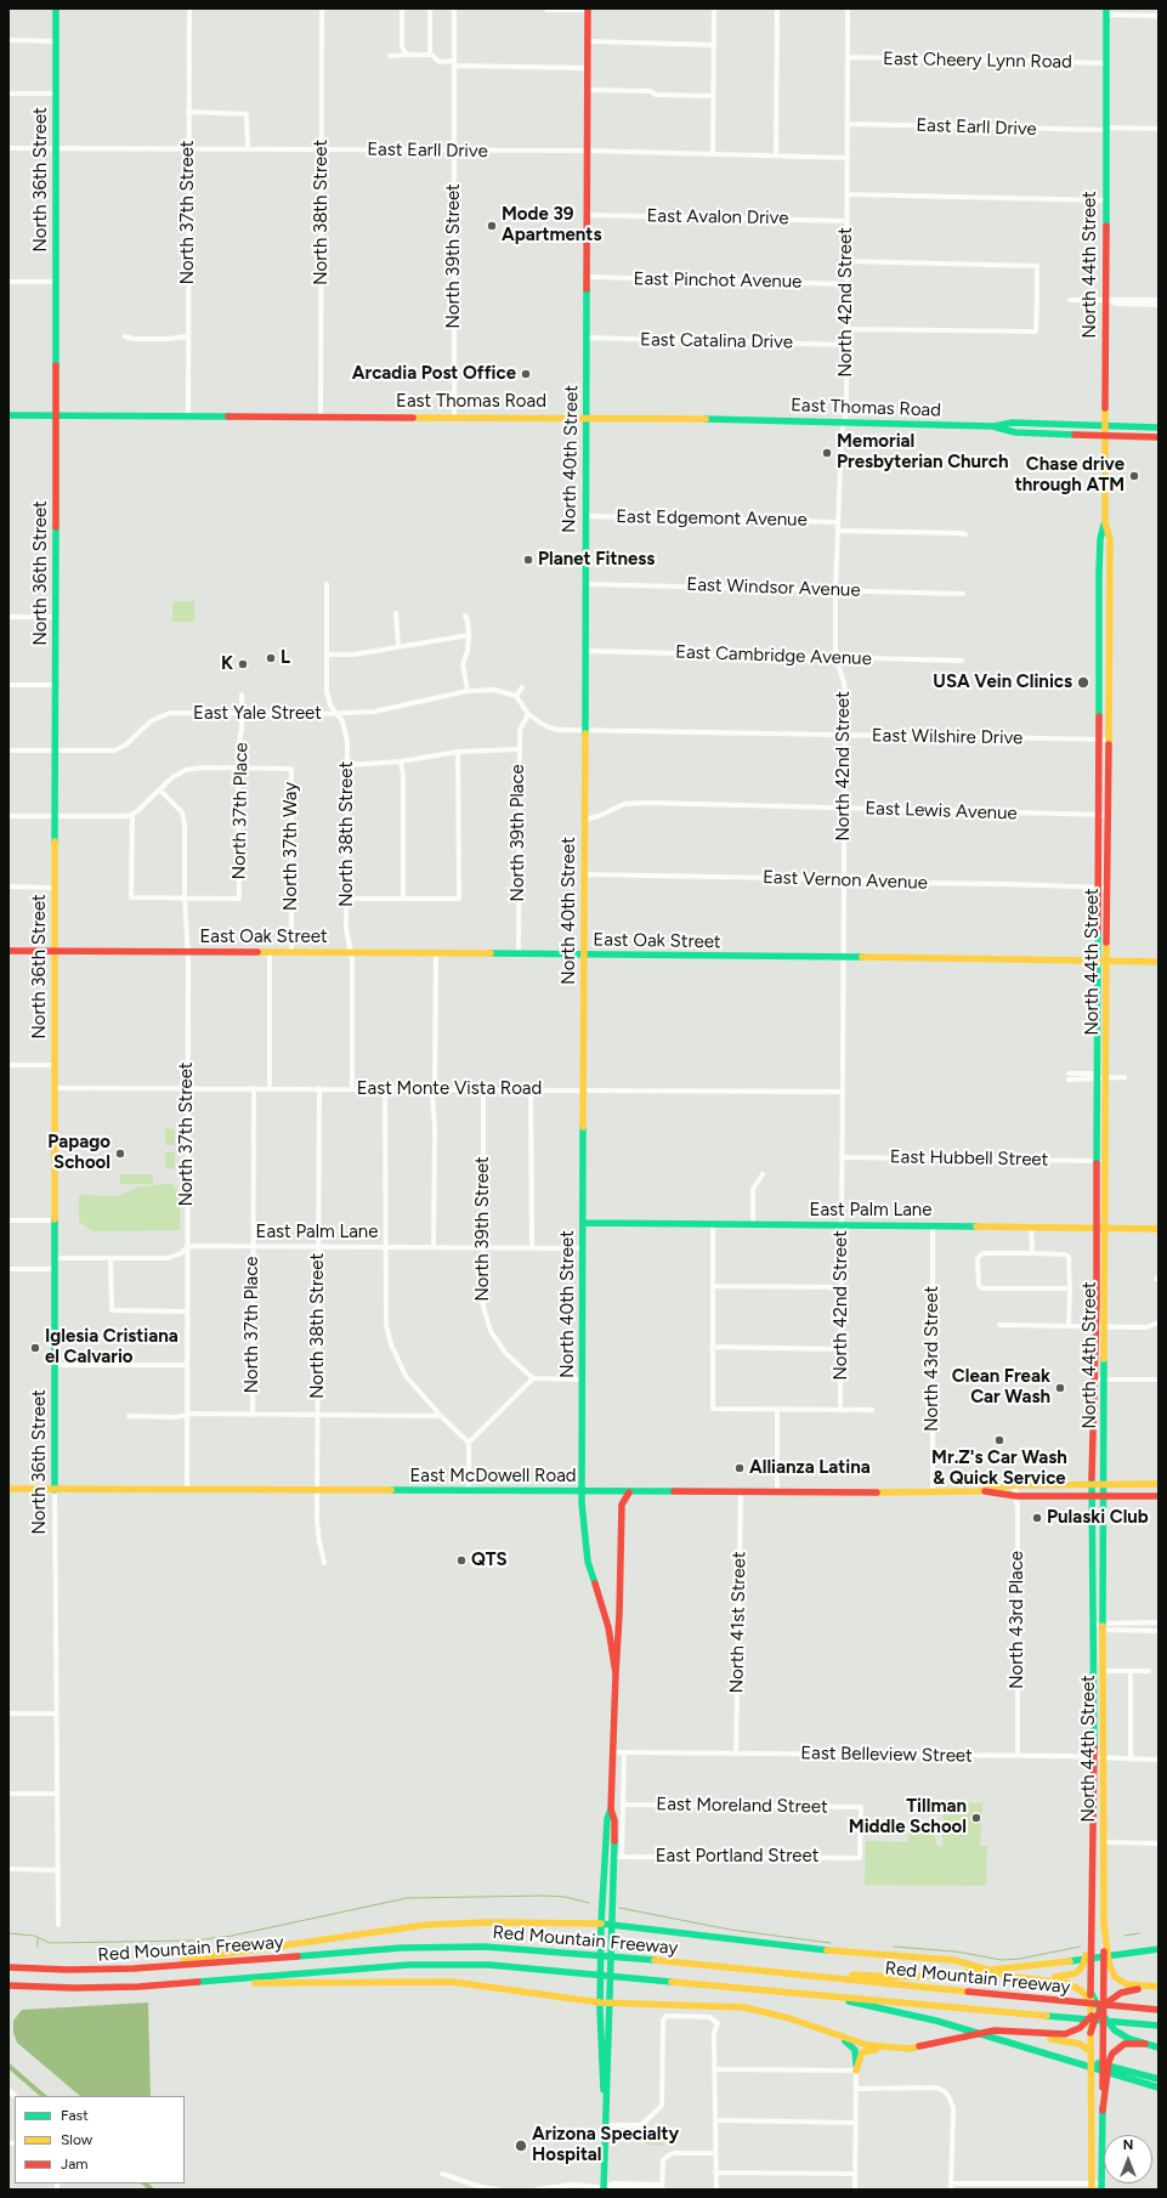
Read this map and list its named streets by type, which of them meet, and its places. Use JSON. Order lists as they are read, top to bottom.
{
  "streets": {
    "main road": [
      "North 36th Street",
      "North 44th Street",
      "East Thomas Road",
      "North 40th Street",
      "East Oak Street",
      "East Palm Lane",
      "East McDowell Road",
      "Red Mountain Freeway"
    ],
    "street": [
      "East Cheery Lynn Road",
      "East Earll Drive",
      "North 37th Street",
      "North 38th Street",
      "East Avalon Drive",
      "North 39th Street",
      "East Pinchot Avenue",
      "North 42nd Street",
      "East Catalina Drive",
      "East Edgemont Avenue",
      "East Windsor Avenue",
      "East Cambridge Avenue",
      "East Yale Street",
      "East Wilshire Drive",
      "North 37th Place",
      "East Lewis Avenue",
      "North 39th Place",
      "North 37th Way",
      "East Vernon Avenue",
      "East Monte Vista Road",
      "East Hubbell Street",
      "North 43rd Street",
      "North 43rd Place",
      "North 41st Street",
      "East Belleview Street",
      "East Moreland Street",
      "East Portland Street"
    ]
  },
  "crossings": [
    ["East Cheery Lynn Road", "North 44th Street"],
    ["East Cheery Lynn Road", "North 42nd Street"],
    ["East Earll Drive", "North 36th Street"],
    ["East Earll Drive", "North 37th Street"],
    ["East Earll Drive", "North 38th Street"],
    ["East Earll Drive", "North 39th Street"],
    ["East Earll Drive", "North 44th Street"],
    ["East Earll Drive", "North 42nd Street"],
    ["East Earll Drive", "North 40th Street"],
    ["North 36th Street", "East Thomas Road"],
    ["North 36th Street", "East Yale Street"],
    ["North 36th Street", "East Oak Street"],
    ["North 36th Street", "East Monte Vista Road"],
    ["North 36th Street", "East Palm Lane"],
    ["North 36th Street", "East McDowell Road"],
    ["North 37th Street", "East Thomas Road"],
    ["North 37th Street", "North 37th Place"],
    ["North 37th Street", "East Oak Street"],
    ["North 37th Street", "East Monte Vista Road"],
    ["North 37th Street", "East Palm Lane"],
    ["North 37th Street", "East McDowell Road"],
    ["North 38th Street", "East Thomas Road"],
    ["North 38th Street", "East Yale Street"],
    ["North 38th Street", "East Oak Street"],
    ["North 38th Street", "East Monte Vista Road"],
    ["North 38th Street", "East Palm Lane"],
    ["North 38th Street", "East McDowell Road"],
    ["East Avalon Drive", "North 42nd Street"],
    ["East Avalon Drive", "North 40th Street"],
    ["North 39th Street", "East Thomas Road"],
    ["North 39th Street", "East Monte Vista Road"],
    ["North 39th Street", "East Palm Lane"],
    ["North 44th Street", "East Thomas Road"],
    ["North 44th Street", "East Wilshire Drive"],
    ["North 44th Street", "East Lewis Avenue"],
    ["North 44th Street", "East Vernon Avenue"],
    ["North 44th Street", "East Oak Street"],
    ["North 44th Street", "East Hubbell Street"],
    ["North 44th Street", "East Palm Lane"],
    ["North 44th Street", "East McDowell Road"],
    ["North 44th Street", "East Belleview Street"],
    ["East Pinchot Avenue", "North 42nd Street"],
    ["East Pinchot Avenue", "North 40th Street"],
    ["North 42nd Street", "East Catalina Drive"],
    ["North 42nd Street", "East Thomas Road"],
    ["North 42nd Street", "East Edgemont Avenue"],
    ["North 42nd Street", "East Windsor Avenue"],
    ["North 42nd Street", "East Cambridge Avenue"],
    ["North 42nd Street", "East Wilshire Drive"],
    ["North 42nd Street", "East Lewis Avenue"],
    ["North 42nd Street", "East Vernon Avenue"],
    ["North 42nd Street", "East Oak Street"],
    ["North 42nd Street", "East Monte Vista Road"],
    ["North 42nd Street", "East Hubbell Street"],
    ["North 42nd Street", "East Palm Lane"],
    ["East Catalina Drive", "North 40th Street"],
    ["East Thomas Road", "North 40th Street"],
    ["North 40th Street", "East Edgemont Avenue"],
    ["North 40th Street", "East Windsor Avenue"],
    ["North 40th Street", "East Cambridge Avenue"],
    ["North 40th Street", "East Wilshire Drive"],
    ["North 40th Street", "East Lewis Avenue"],
    ["North 40th Street", "East Vernon Avenue"],
    ["North 40th Street", "East Oak Street"],
    ["North 40th Street", "East Monte Vista Road"],
    ["North 40th Street", "East Palm Lane"],
    ["North 40th Street", "East McDowell Road"],
    ["North 40th Street", "East Belleview Street"],
    ["North 40th Street", "East Portland Street"],
    ["North 40th Street", "Red Mountain Freeway"],
    ["East Yale Street", "North 37th Place"],
    ["North 37th Place", "North 37th Way"],
    ["North 37th Place", "East Monte Vista Road"],
    ["North 37th Place", "East Palm Lane"],
    ["North 39th Place", "East Oak Street"],
    ["North 37th Way", "East Oak Street"],
    ["East Palm Lane", "North 43rd Street"],
    ["North 43rd Street", "East McDowell Road"],
    ["East McDowell Road", "North 43rd Place"],
    ["East McDowell Road", "North 41st Street"],
    ["North 43rd Place", "East Belleview Street"],
    ["North 41st Street", "East Belleview Street"],
    ["East Moreland Street", "East Portland Street"]
  ],
  "places": [
    "Mode 39 Apartments",
    "Arcadia Post Office",
    "Memorial Presbyterian Church",
    "Chase drive through ATM",
    "Planet Fitness",
    "L",
    "K",
    "USA Vein Clinics",
    "Papago School",
    "Iglesia Cristiana el Calvario",
    "Clean Freak Car Wash",
    "Mr.Z's Car Wash & Quick Service",
    "Allianza Latina",
    "Pulaski Club",
    "QTS",
    "Tillman Middle School",
    "Arizona Specialty Hospital"
  ],
  "legend": ["Fast", "Slow", "Jam"],
  "north": "top"
}
